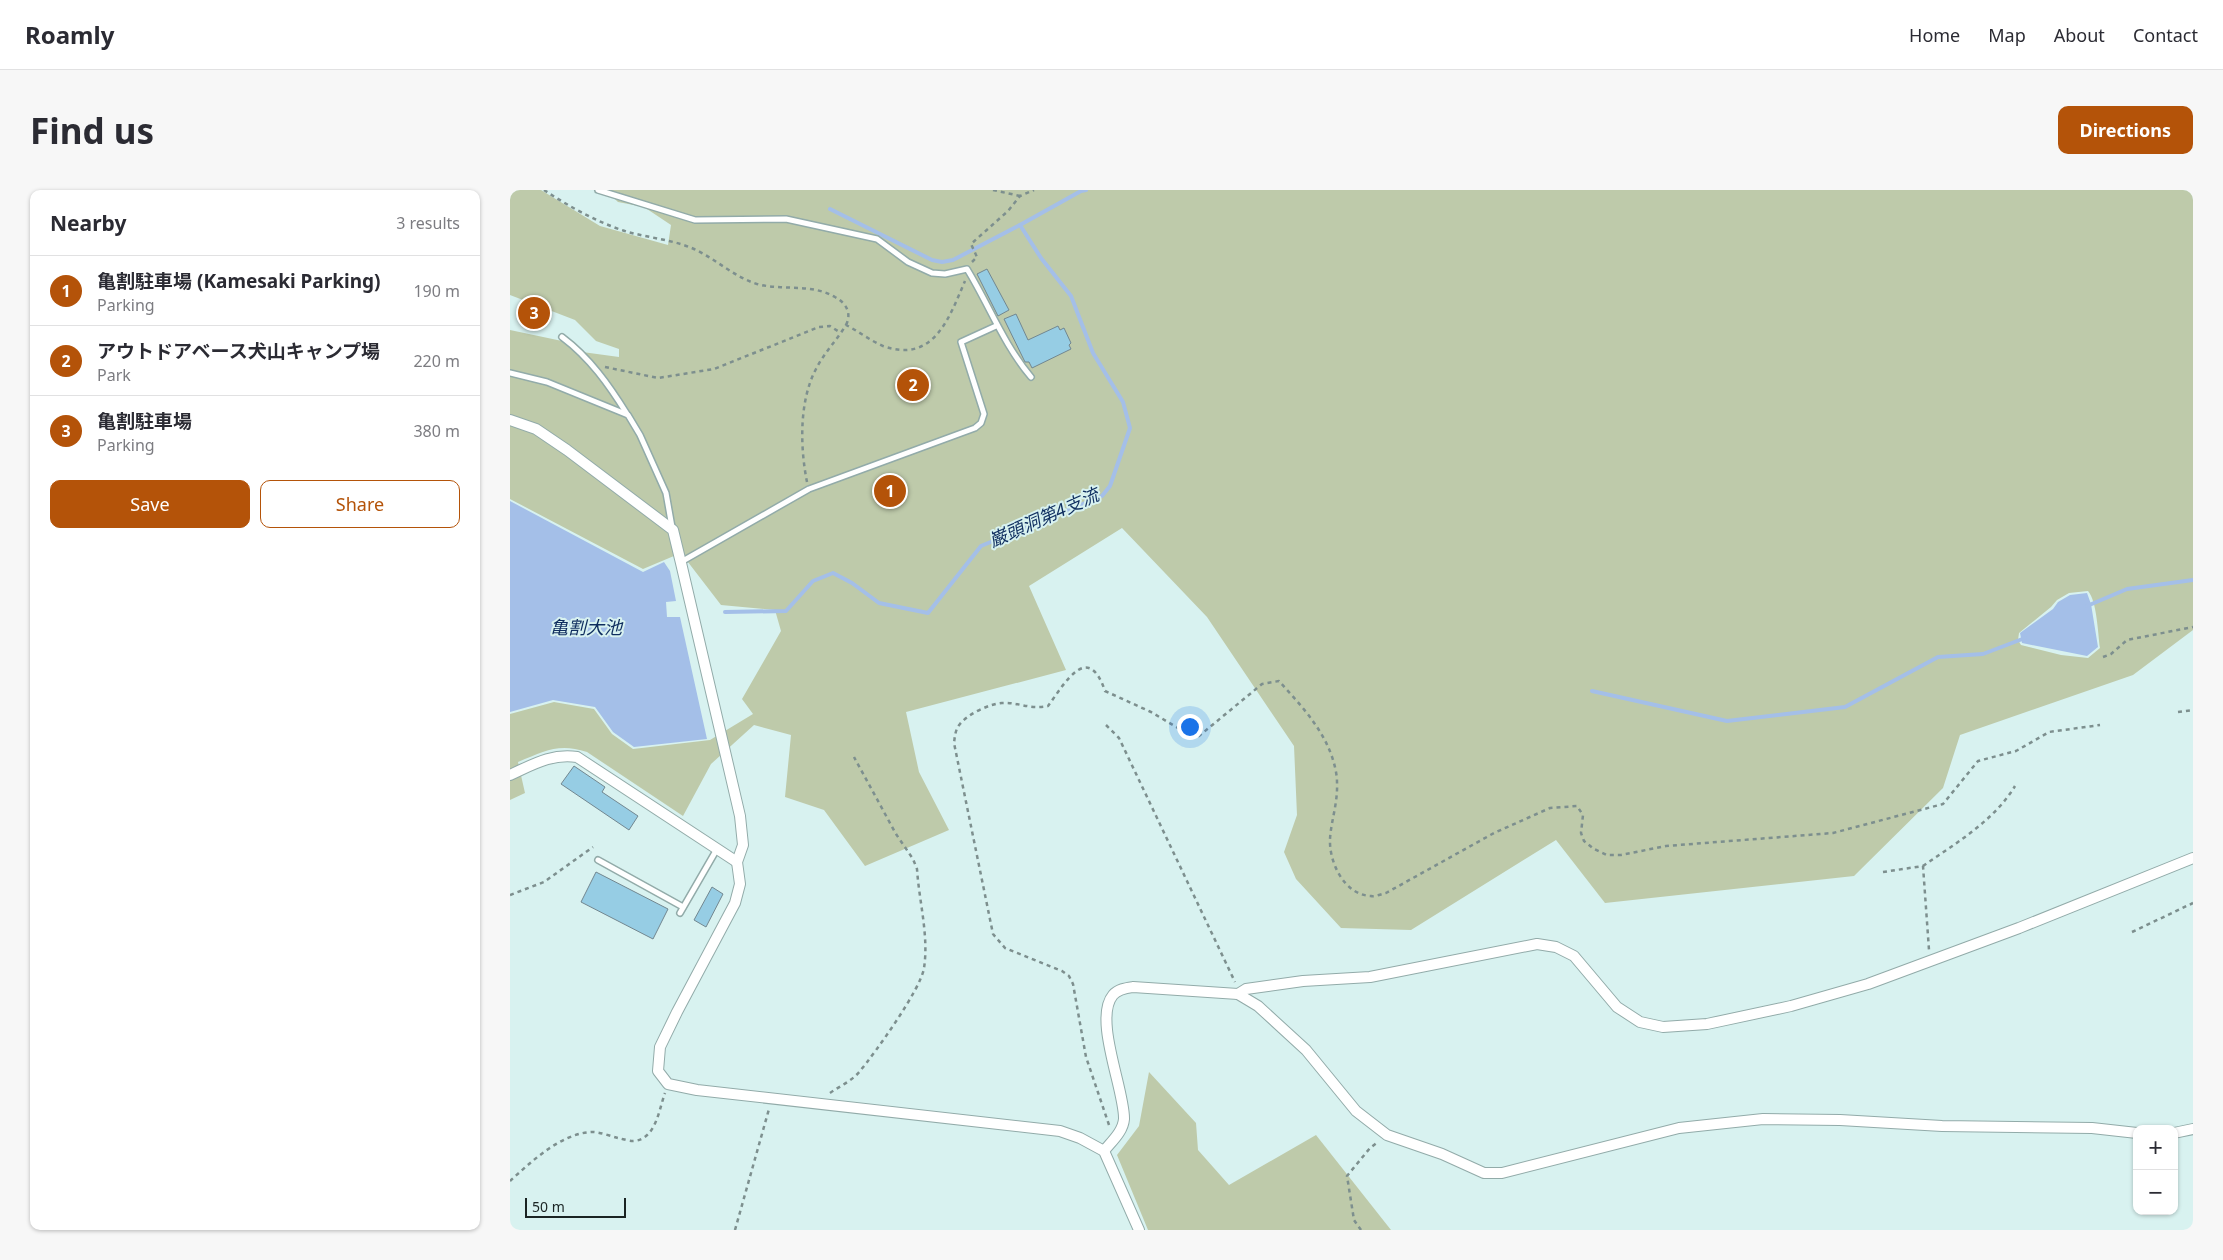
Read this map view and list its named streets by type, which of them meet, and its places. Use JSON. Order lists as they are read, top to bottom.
{
  "water": ["巌頭洞第4支流", "亀割大池"],
  "scale_bar": "50 m",
  "page": {
    "header": "Roamly",
    "nav": [
      "Home",
      "Map",
      "About",
      "Contact"
    ],
    "buttons": [
      "Directions",
      ["Save", "Share"]
    ],
    "title": "Find us",
    "heading": ["Nearby", "3 results"],
    "list": [
      {
        "mark": "1",
        "name": "亀割駐車場 (Kamesaki Parking)",
        "note": "Parking",
        "value": "190 m"
      },
      {
        "mark": "2",
        "name": "アウトドアベース犬山キャンプ場",
        "note": "Park",
        "value": "220 m"
      },
      {
        "mark": "3",
        "name": "亀割駐車場",
        "note": "Parking",
        "value": "380 m"
      }
    ],
    "pins": ["3", "2", "1"],
    "map_buttons": ["+", "−"],
    "scale": "50 m"
  }
}
